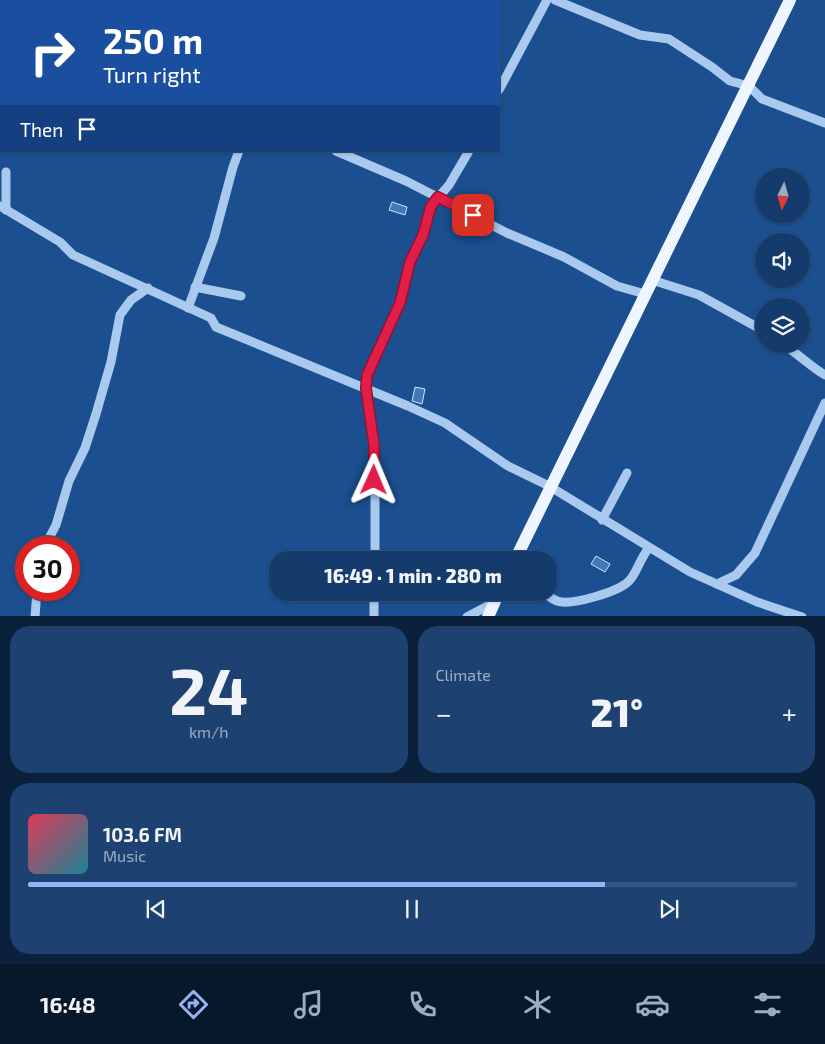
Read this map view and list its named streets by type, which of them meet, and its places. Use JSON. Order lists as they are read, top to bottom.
{
  "north": "bottom",
  "page": {
    "turn": ["250 m", "Turn right"],
    "then": "Then",
    "limit": "30",
    "trip": "16:49 · 1 min · 280 m",
    "tile": [
      ["24", "km/h"],
      "Climate"
    ],
    "heat": ["−", "21°", "+"],
    "song": ["103.6 FM", "Music"],
    "tabs": "16:48"
  }
}
